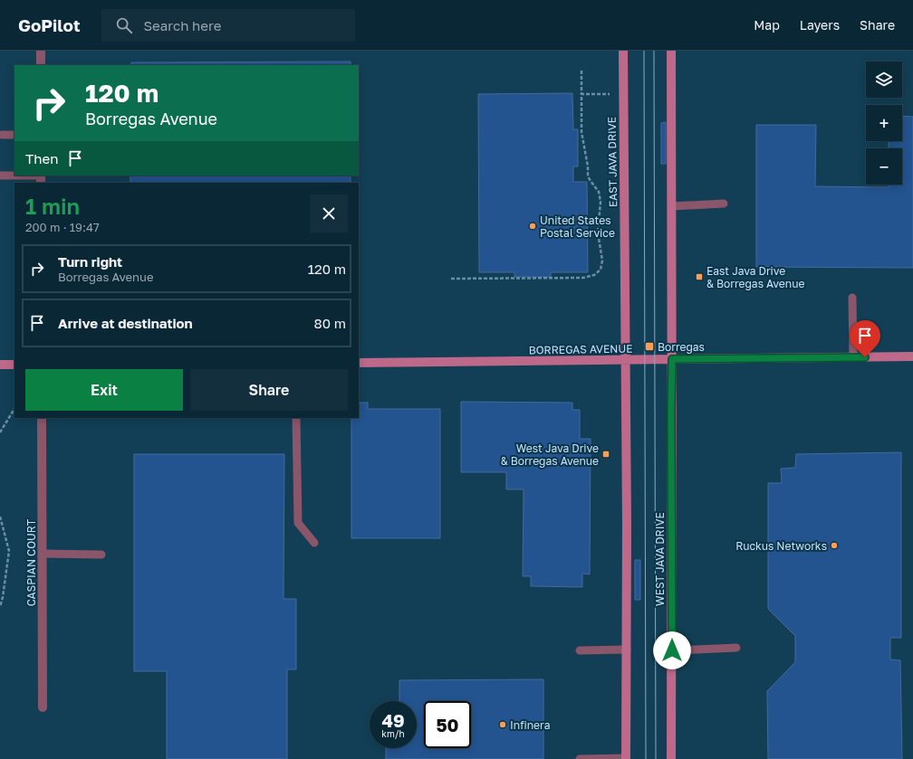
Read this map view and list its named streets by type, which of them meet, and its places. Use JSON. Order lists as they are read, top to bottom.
{
  "streets": {
    "main road": ["EAST JAVA DRIVE", "BORREGAS AVENUE", "WEST JAVA DRIVE"],
    "street": ["CASPIAN COURT"]
  },
  "crossings": [
    ["EAST JAVA DRIVE", "BORREGAS AVENUE"],
    ["BORREGAS AVENUE", "WEST JAVA DRIVE"]
  ],
  "places": {
    "other": ["United States Postal Service", "Ruckus Networks", "Infinera"],
    "transit": ["East Java Drive & Borregas Avenue", "Borregas", "West Java Drive & Borregas Avenue"]
  },
  "page": {
    "header": "GoPilot",
    "search": "Search here",
    "nav": ["Map", "Layers", "Share"],
    "map_buttons": ["+", "−"],
    "turn": ["120 m", "Borregas Avenue"],
    "then": "Then",
    "heading": ["1 min", "200 m · 19:47"],
    "list": [
      {
        "name": "Turn right",
        "note": "Borregas Avenue",
        "value": "120 m"
      },
      {
        "name": "Arrive at destination",
        "value": "80 m"
      }
    ],
    "buttons": ["Exit", "Share"],
    "speed": "49 km/h",
    "limit": "50"
  }
}
